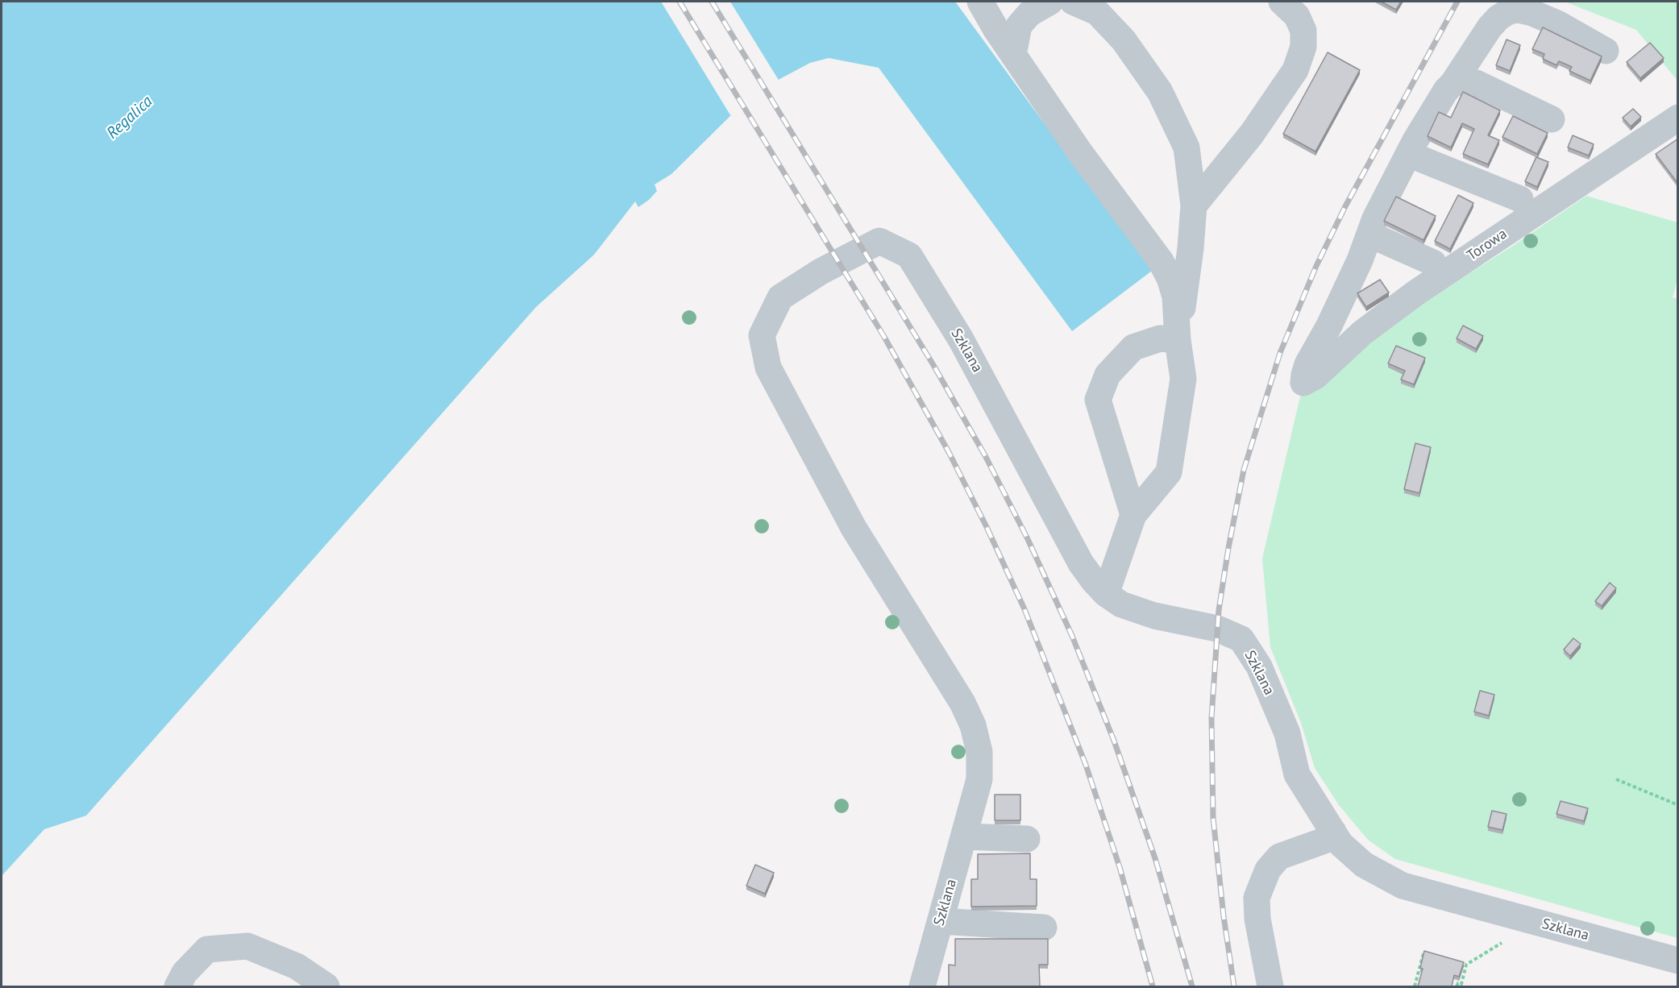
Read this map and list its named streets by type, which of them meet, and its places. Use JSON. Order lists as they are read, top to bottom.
{
  "streets": {
    "lane": ["Torowa", "Szklana"]
  },
  "water": ["Regalica"]
}
